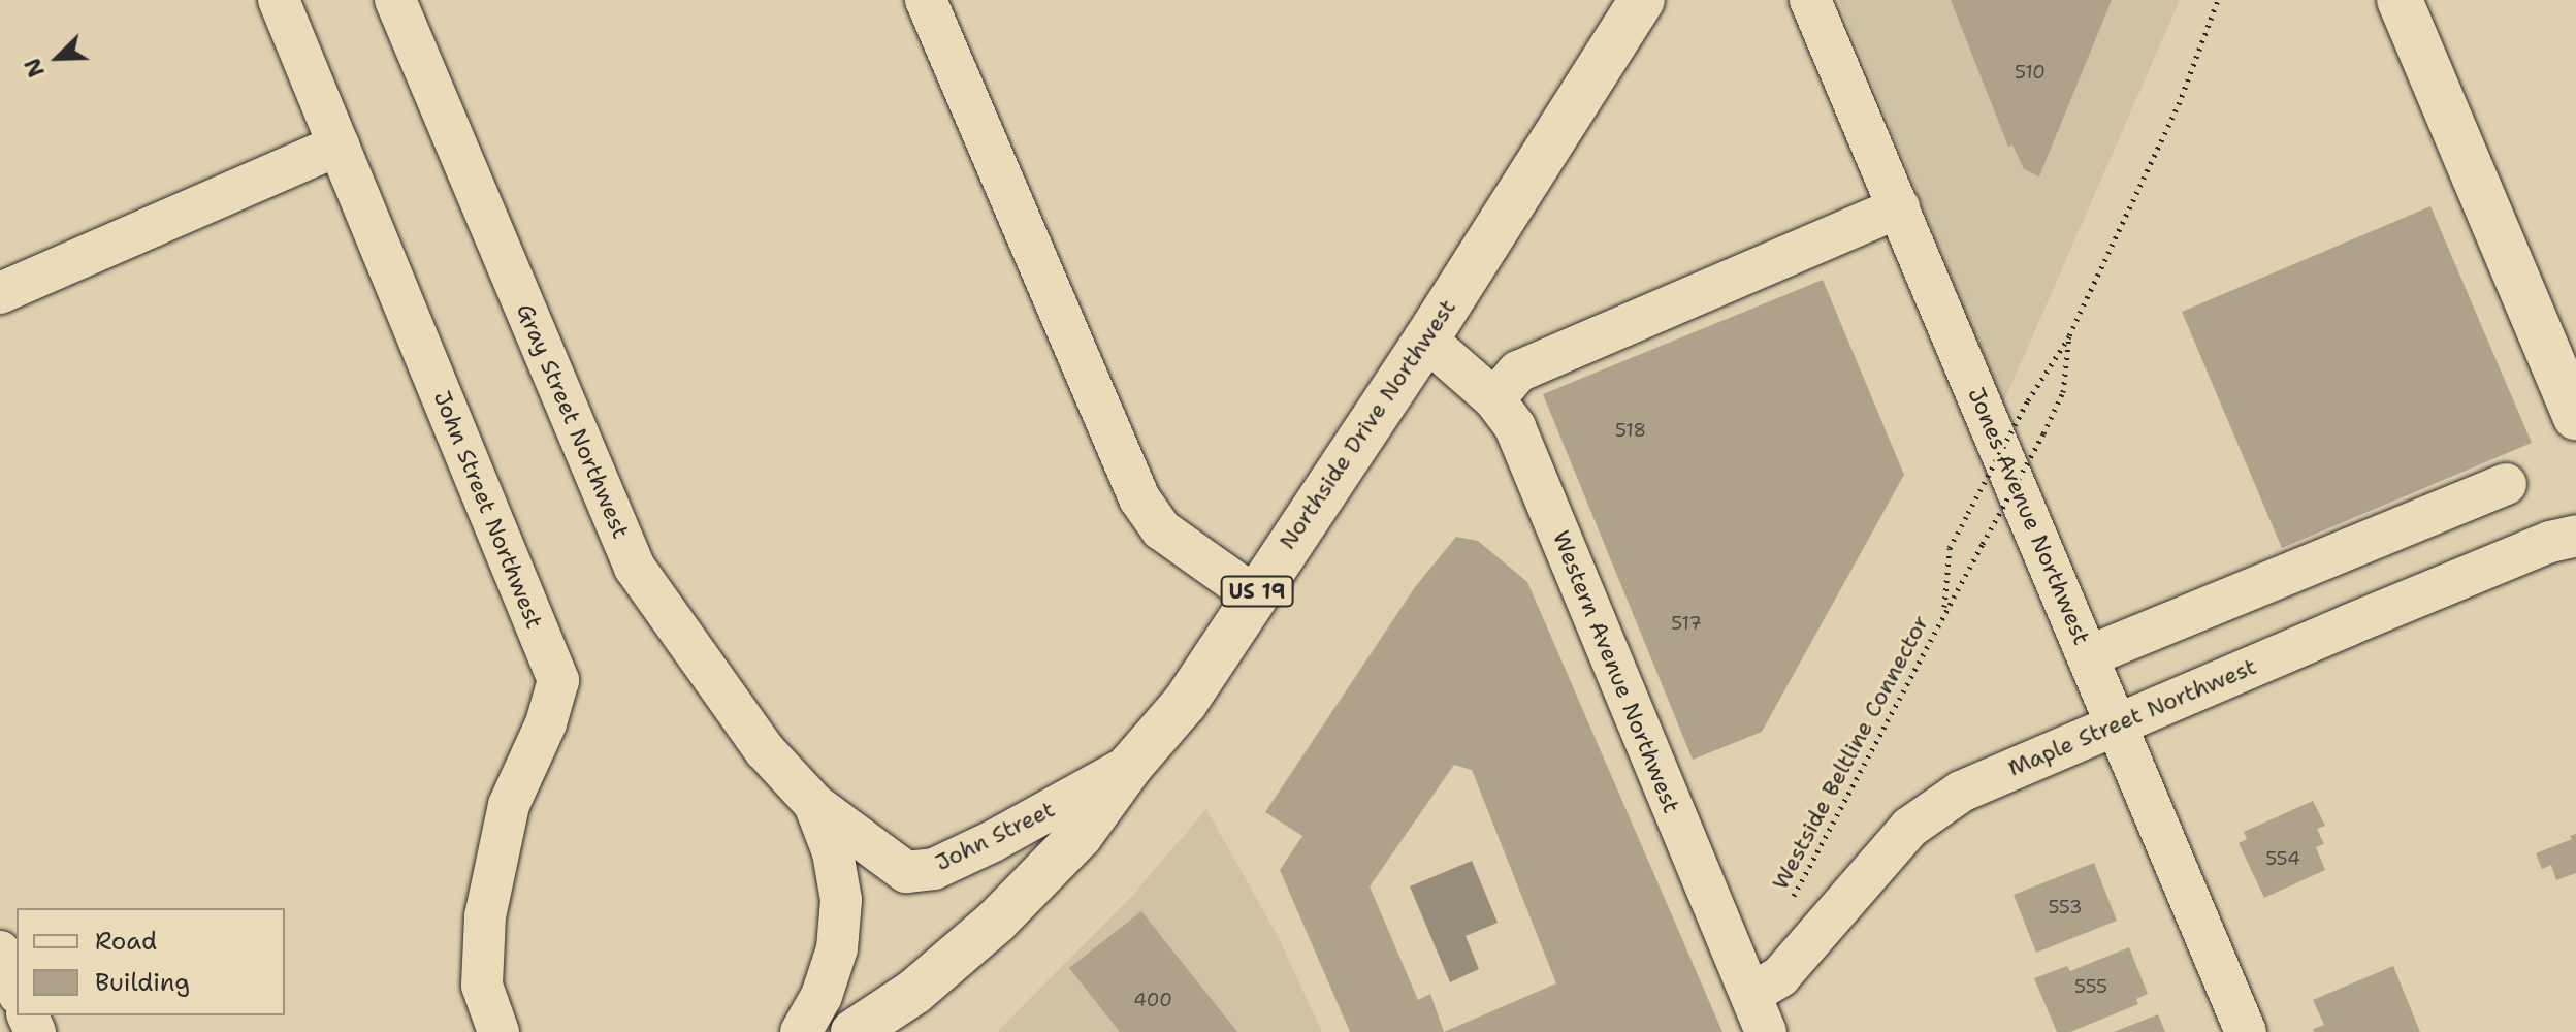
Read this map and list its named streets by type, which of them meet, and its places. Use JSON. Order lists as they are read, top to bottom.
{
  "streets": {
    "main road": ["Northside Drive Northwest", "US 19"],
    "street": [
      "Gray Street Northwest",
      "John Street Northwest",
      "Jones Avenue Northwest",
      "Western Avenue Northwest",
      "Maple Street Northwest",
      "John Street"
    ],
    "path": ["Westside Beltline Connector"]
  },
  "crossings": [
    ["Gray Street Northwest", "John Street"],
    ["Northside Drive Northwest", "Western Avenue Northwest"],
    ["Northside Drive Northwest", "John Street"],
    ["Jones Avenue Northwest", "Maple Street Northwest"],
    ["Western Avenue Northwest", "Maple Street Northwest"]
  ],
  "house_numbers": [
    "510",
    "518",
    "517",
    "554",
    "553",
    "555",
    "400"
  ],
  "legend": ["Road", "Building"],
  "north": "bottom left"
}
